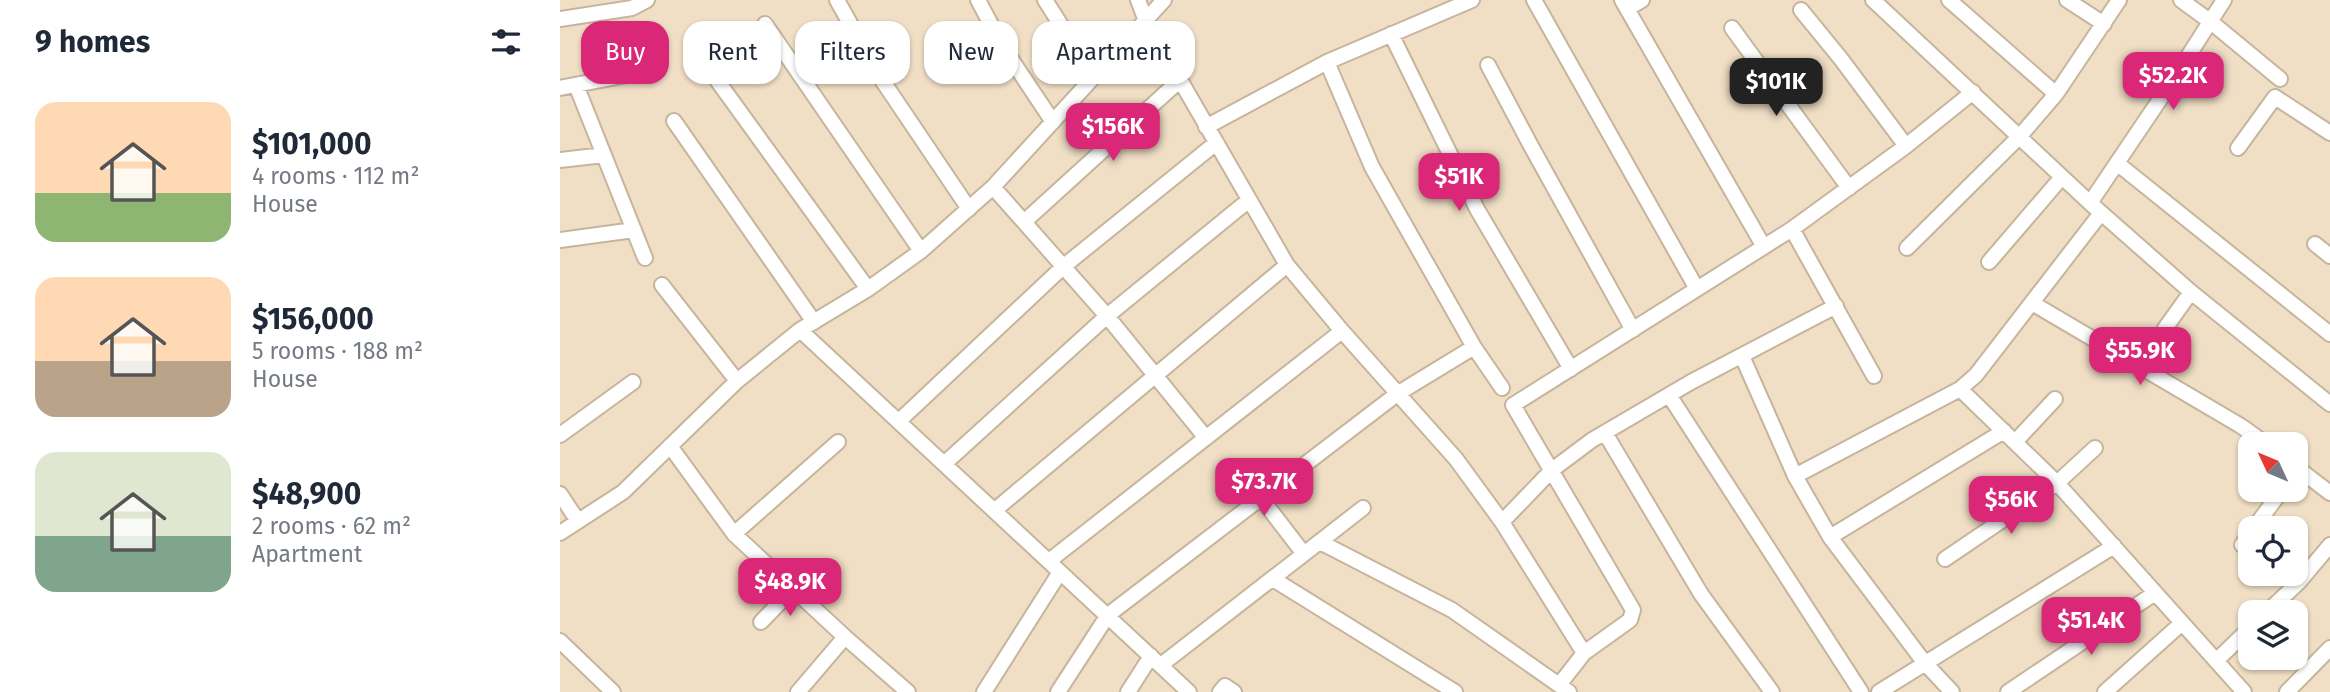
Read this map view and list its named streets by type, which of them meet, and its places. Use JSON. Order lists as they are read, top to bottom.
{
  "north": "top left",
  "page": {
    "heading": "9 homes",
    "chip": [
      "Buy",
      "Rent",
      "Filters",
      "New",
      "Apartment"
    ],
    "price": [
      "$52.2K",
      "$101K",
      "$156K",
      "$51K",
      "$55.9K",
      "$73.7K",
      "$56K",
      "$48.9K",
      "$51.4K"
    ],
    "list": [
      {
        "name": "$101,000",
        "note": "4 rooms · 112 m² · House"
      },
      {
        "name": "$156,000",
        "note": "5 rooms · 188 m² · House"
      },
      {
        "name": "$48,900",
        "note": "2 rooms · 62 m² · Apartment"
      }
    ]
  }
}
